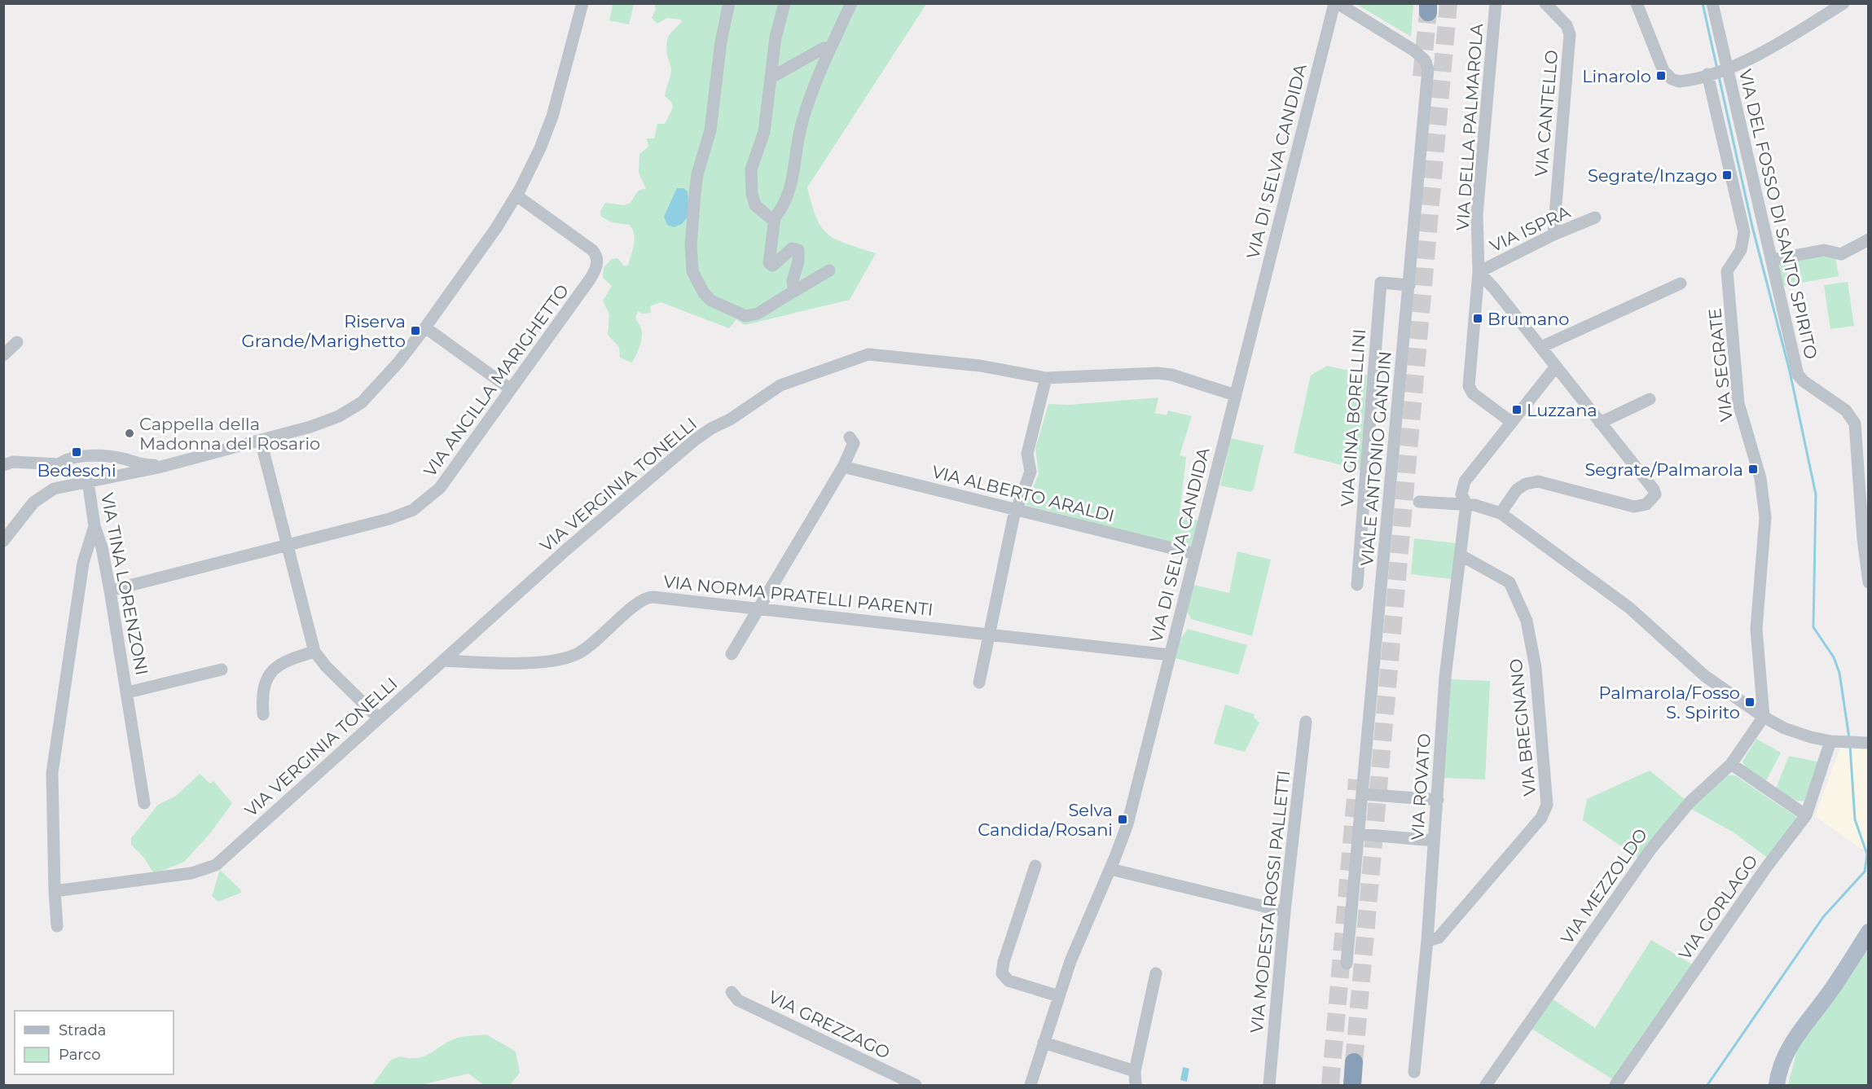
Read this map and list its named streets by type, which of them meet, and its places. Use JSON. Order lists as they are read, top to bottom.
{
  "streets": {
    "street": [
      "VIA CANTELLO",
      "VIA DELLA PALMAROLA",
      "VIA DI SELVA CANDIDA",
      "VIA DEL FOSSO DI SANTO SPIRITO",
      "VIA ISPRA",
      "VIA SEGRATE",
      "VIA ANCILLA MARIGHETTO",
      "VIA GINA BORELLINI",
      "VIALE ANTONIO GANDIN",
      "VIA VERGINIA TONELLI",
      "VIA ALBERTO ARALDI",
      "VIA TINA LORENZONI",
      "VIA NORMA PRATELLI PARENTI",
      "VIA BREGNANO",
      "VIA ROVATO",
      "VIA MEZZOLDO",
      "VIA MODESTA ROSSI PALLETTI",
      "VIA GORLAGO",
      "VIA GREZZAGO"
    ]
  },
  "crossings": [
    ["VIA CANTELLO", "VIA ISPRA"],
    ["VIA DELLA PALMAROLA", "VIA ISPRA"],
    ["VIA DELLA PALMAROLA", "VIA ROVATO"],
    ["VIA DI SELVA CANDIDA", "VIALE ANTONIO GANDIN"],
    ["VIA DI SELVA CANDIDA", "VIA VERGINIA TONELLI"],
    ["VIA DI SELVA CANDIDA", "VIA ALBERTO ARALDI"],
    ["VIA DI SELVA CANDIDA", "VIA NORMA PRATELLI PARENTI"],
    ["VIA SEGRATE", "VIA MEZZOLDO"],
    ["VIA ANCILLA MARIGHETTO", "VIA TINA LORENZONI"],
    ["VIA GINA BORELLINI", "VIALE ANTONIO GANDIN"],
    ["VIA VERGINIA TONELLI", "VIA NORMA PRATELLI PARENTI"],
    ["VIA BREGNANO", "VIA ROVATO"]
  ],
  "places": {
    "transit": [
      "Linarolo",
      "Segrate/Inzago",
      "Brumano",
      "Riserva Grande/Marighetto",
      "Luzzana",
      "Bedeschi",
      "Segrate/Palmarola",
      "Palmarola/Fosso S. Spirito",
      "Selva Candida/Rosani"
    ],
    "other": ["Cappella della Madonna del Rosario"]
  },
  "legend": ["Strada", "Parco"]
}
